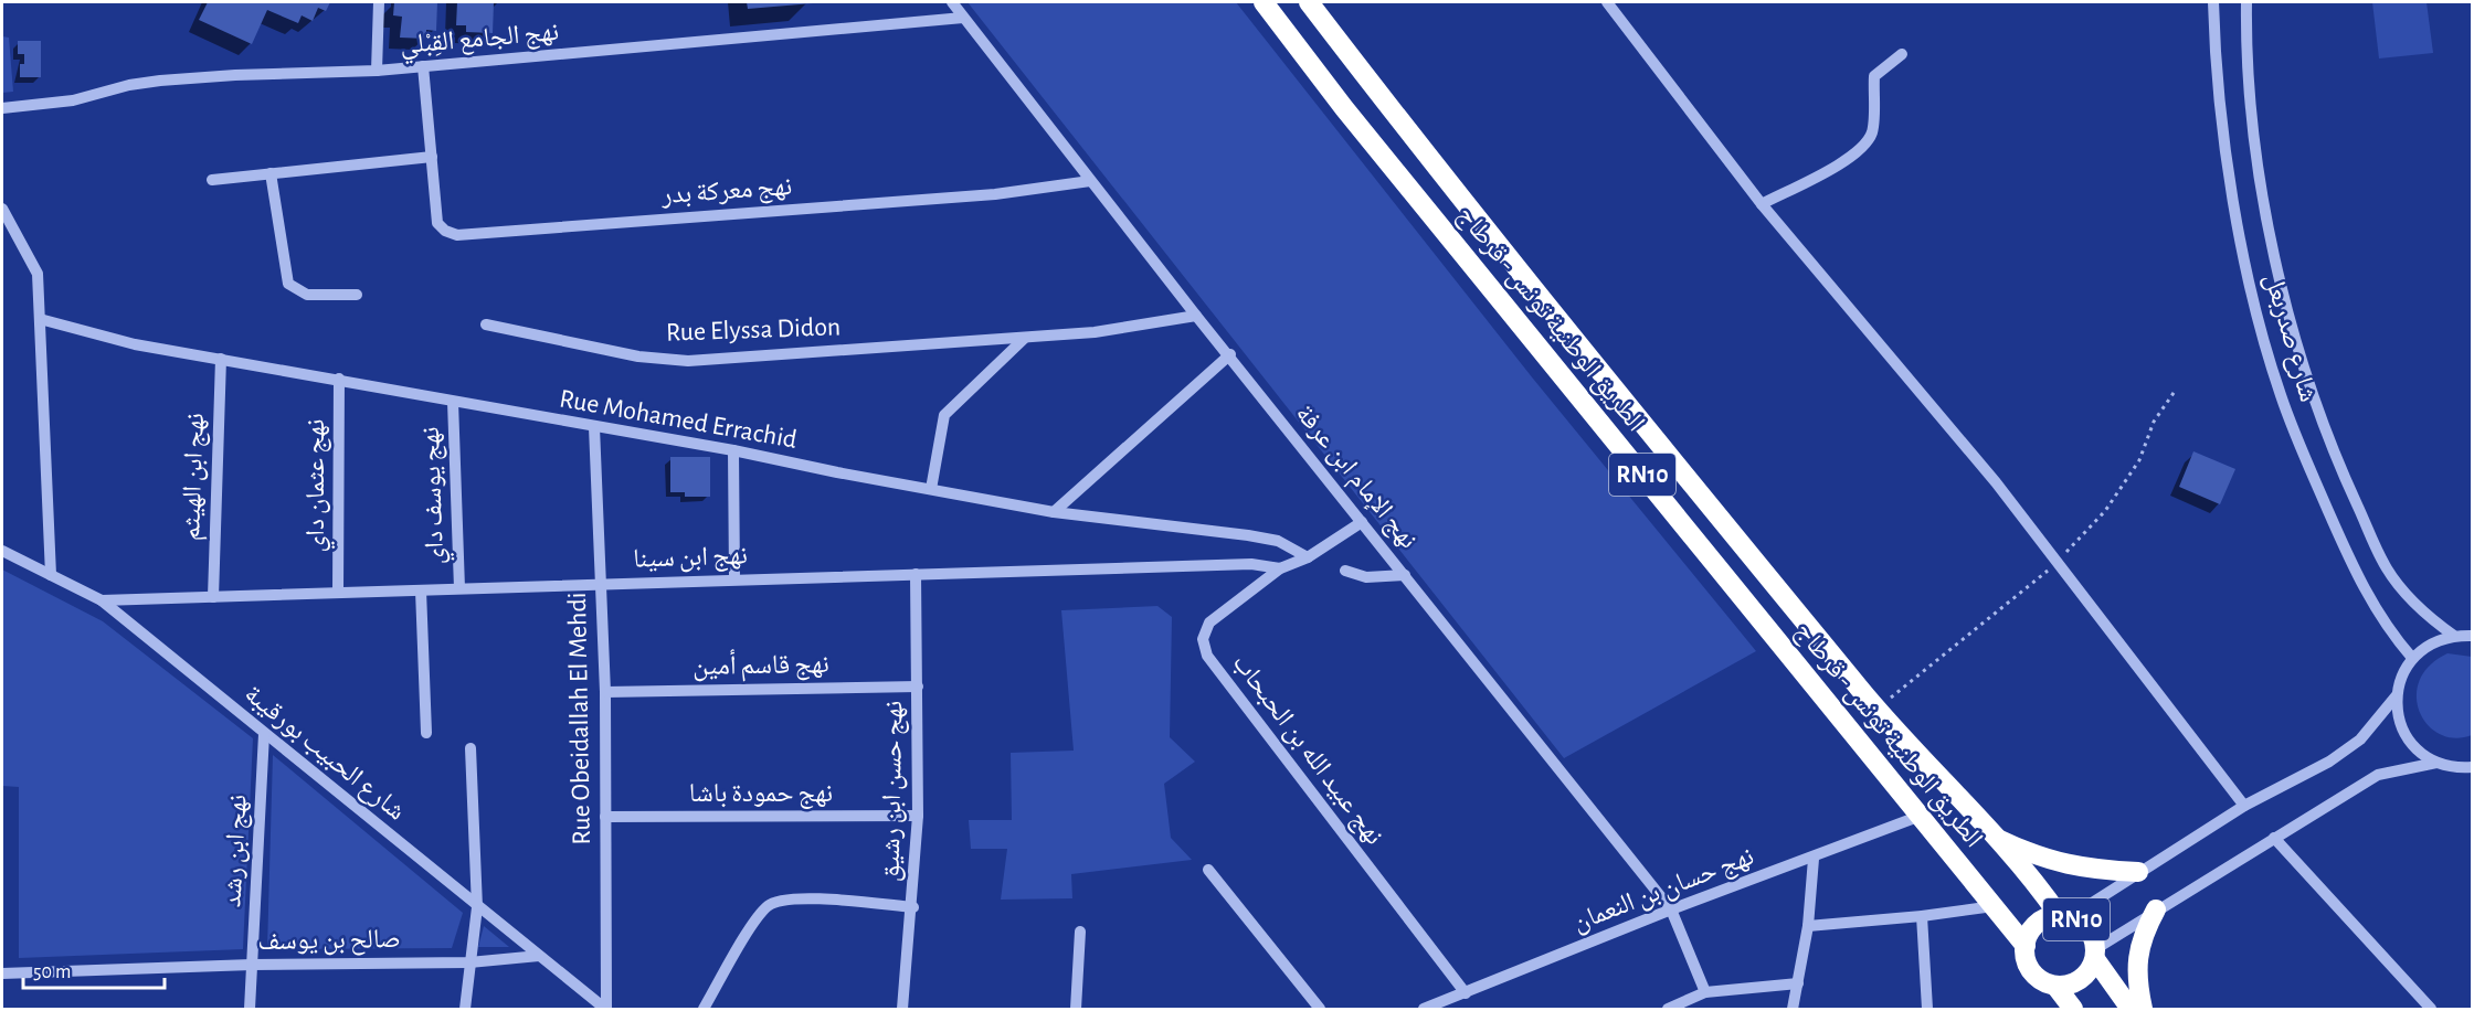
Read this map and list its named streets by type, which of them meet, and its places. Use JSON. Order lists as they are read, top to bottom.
{
  "streets": {
    "highway": ["الطريق الوطنية تونس - قرطاج", "RN10"],
    "street": [
      "نهج الجامع القِبْلي",
      "نهج معركة بدر",
      "Rue Elyssa Didon",
      "شارع صدربعل",
      "Rue Mohamed Errachid",
      "نهج ابن الهيثم",
      "نهج الإمام ابن عرفة",
      "نهج عثمان داي",
      "نهج يوسف داي",
      "نهج ابن سينا",
      "نهج قاسم أمين",
      "Rue Obeidallah El Mehdi",
      "نهج عبيد الله بن الحبحاب",
      "شارع الحبيب بورقيبة",
      "نهج حسن ابن رشيق",
      "نهج حمودة باشا",
      "نهج ابن رشد",
      "نهج حسان بن النعمان",
      "صالح بن يوسف"
    ]
  },
  "crossings": [
    ["نهج الجامع القِبْلي", "نهج معركة بدر"],
    ["نهج الجامع القِبْلي", "نهج الإمام ابن عرفة"],
    ["نهج معركة بدر", "نهج الإمام ابن عرفة"],
    ["الطريق الوطنية تونس - قرطاج", "RN10"],
    ["الطريق الوطنية تونس - قرطاج", "نهج حسان بن النعمان"],
    ["Rue Elyssa Didon", "نهج الإمام ابن عرفة"],
    ["Rue Mohamed Errachid", "نهج ابن الهيثم"],
    ["Rue Mohamed Errachid", "نهج عثمان داي"],
    ["Rue Mohamed Errachid", "نهج يوسف داي"],
    ["Rue Mohamed Errachid", "Rue Obeidallah El Mehdi"],
    ["Rue Mohamed Errachid", "نهج عبيد الله بن الحبحاب"],
    ["نهج ابن الهيثم", "نهج ابن سينا"],
    ["نهج الإمام ابن عرفة", "نهج عبيد الله بن الحبحاب"],
    ["نهج الإمام ابن عرفة", "نهج حسان بن النعمان"],
    ["نهج عثمان داي", "نهج ابن سينا"],
    ["نهج يوسف داي", "نهج ابن سينا"],
    ["نهج ابن سينا", "Rue Obeidallah El Mehdi"],
    ["نهج ابن سينا", "نهج عبيد الله بن الحبحاب"],
    ["نهج ابن سينا", "شارع الحبيب بورقيبة"],
    ["نهج ابن سينا", "نهج حسن ابن رشيق"],
    ["نهج قاسم أمين", "Rue Obeidallah El Mehdi"],
    ["نهج قاسم أمين", "نهج حسن ابن رشيق"],
    ["Rue Obeidallah El Mehdi", "شارع الحبيب بورقيبة"],
    ["Rue Obeidallah El Mehdi", "نهج حمودة باشا"],
    ["نهج عبيد الله بن الحبحاب", "نهج حسان بن النعمان"],
    ["شارع الحبيب بورقيبة", "نهج ابن رشد"],
    ["شارع الحبيب بورقيبة", "صالح بن يوسف"],
    ["نهج حسن ابن رشيق", "نهج حمودة باشا"],
    ["نهج ابن رشد", "صالح بن يوسف"]
  ],
  "scale_bar": "50 m"
}
